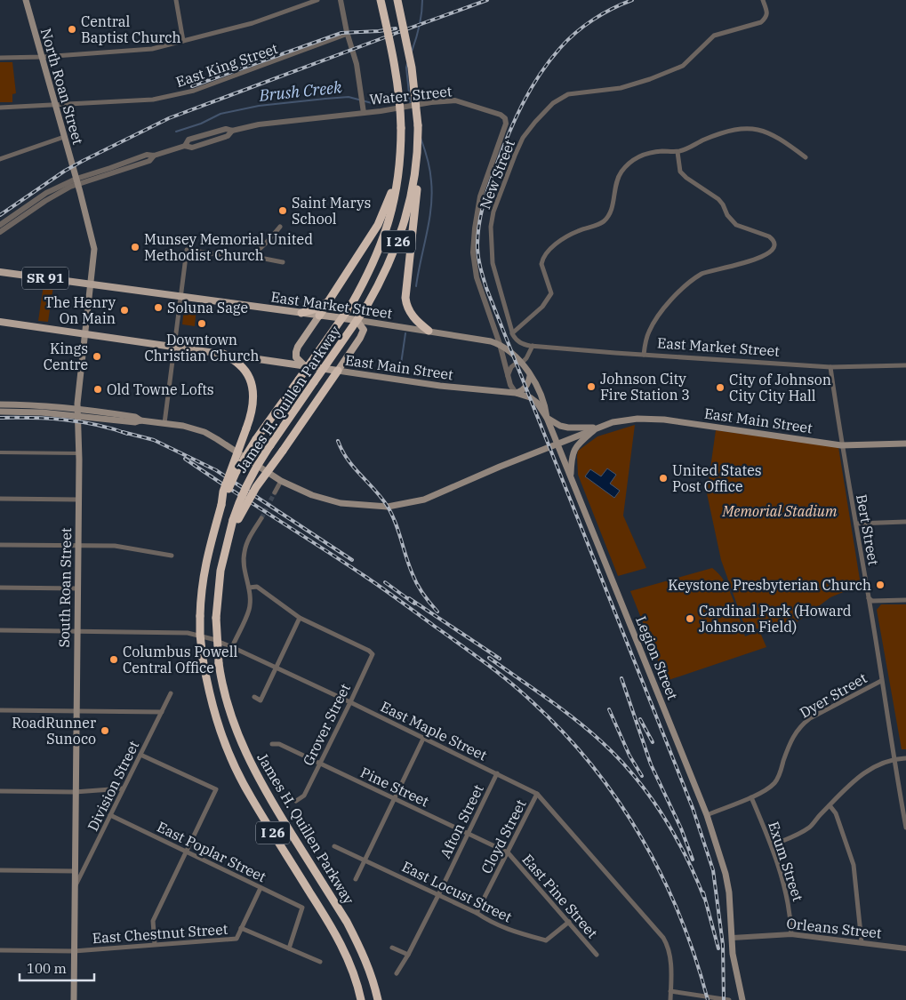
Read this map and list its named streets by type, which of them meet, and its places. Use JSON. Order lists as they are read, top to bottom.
{
  "streets": {
    "highway": ["I 26", "James H. Quillen Parkway"],
    "main road": [
      "North Roan Street",
      "SR 91",
      "East Market Street",
      "East Main Street",
      "South Roan Street",
      "Legion Street"
    ],
    "street": [
      "East King Street",
      "Water Street",
      "New Street",
      "Bert Street",
      "Dyer Street",
      "Grover Street",
      "East Maple Street",
      "Division Street",
      "Pine Street",
      "Afton Street",
      "Cloyd Street",
      "East Poplar Street",
      "Exum Street",
      "East Locust Street",
      "East Pine Street",
      "Orleans Street",
      "East Chestnut Street"
    ]
  },
  "crossings": [
    ["East King Street", "North Roan Street"],
    ["North Roan Street", "Water Street"],
    ["North Roan Street", "South Roan Street"],
    ["Water Street", "East Market Street"],
    ["Water Street", "South Roan Street"],
    ["Water Street", "Legion Street"],
    ["East Market Street", "Bert Street"],
    ["East Market Street", "South Roan Street"],
    ["East Market Street", "Legion Street"],
    ["East Main Street", "Bert Street"],
    ["East Main Street", "South Roan Street"],
    ["East Main Street", "Legion Street"],
    ["Bert Street", "Dyer Street"],
    ["South Roan Street", "East Maple Street"],
    ["South Roan Street", "Division Street"],
    ["South Roan Street", "East Chestnut Street"],
    ["Legion Street", "Dyer Street"],
    ["Legion Street", "Orleans Street"],
    ["Dyer Street", "Exum Street"],
    ["Grover Street", "East Maple Street"],
    ["Grover Street", "Pine Street"],
    ["East Maple Street", "Afton Street"],
    ["East Maple Street", "Cloyd Street"],
    ["Division Street", "East Poplar Street"],
    ["Pine Street", "Afton Street"],
    ["Pine Street", "Cloyd Street"],
    ["Pine Street", "East Pine Street"],
    ["Afton Street", "East Locust Street"],
    ["Cloyd Street", "East Locust Street"],
    ["Cloyd Street", "East Pine Street"],
    ["East Poplar Street", "East Chestnut Street"],
    ["Exum Street", "Orleans Street"],
    ["East Locust Street", "East Pine Street"]
  ],
  "water": ["Brush Creek"],
  "parks": ["Memorial Stadium"],
  "places": [
    "Central Baptist Church",
    "Saint Marys School",
    "Munsey Memorial United Methodist Church",
    "Soluna Sage",
    "The Henry On Main",
    "Downtown Christian Church",
    "Kings Centre",
    "Johnson City Fire Station 3",
    "City of Johnson City City Hall",
    "Old Towne Lofts",
    "United States Post Office",
    "Keystone Presbyterian Church",
    "Cardinal Park (Howard Johnson Field)",
    "Columbus Powell Central Office",
    "RoadRunner Sunoco"
  ],
  "scale_bar": "100 m"
}
